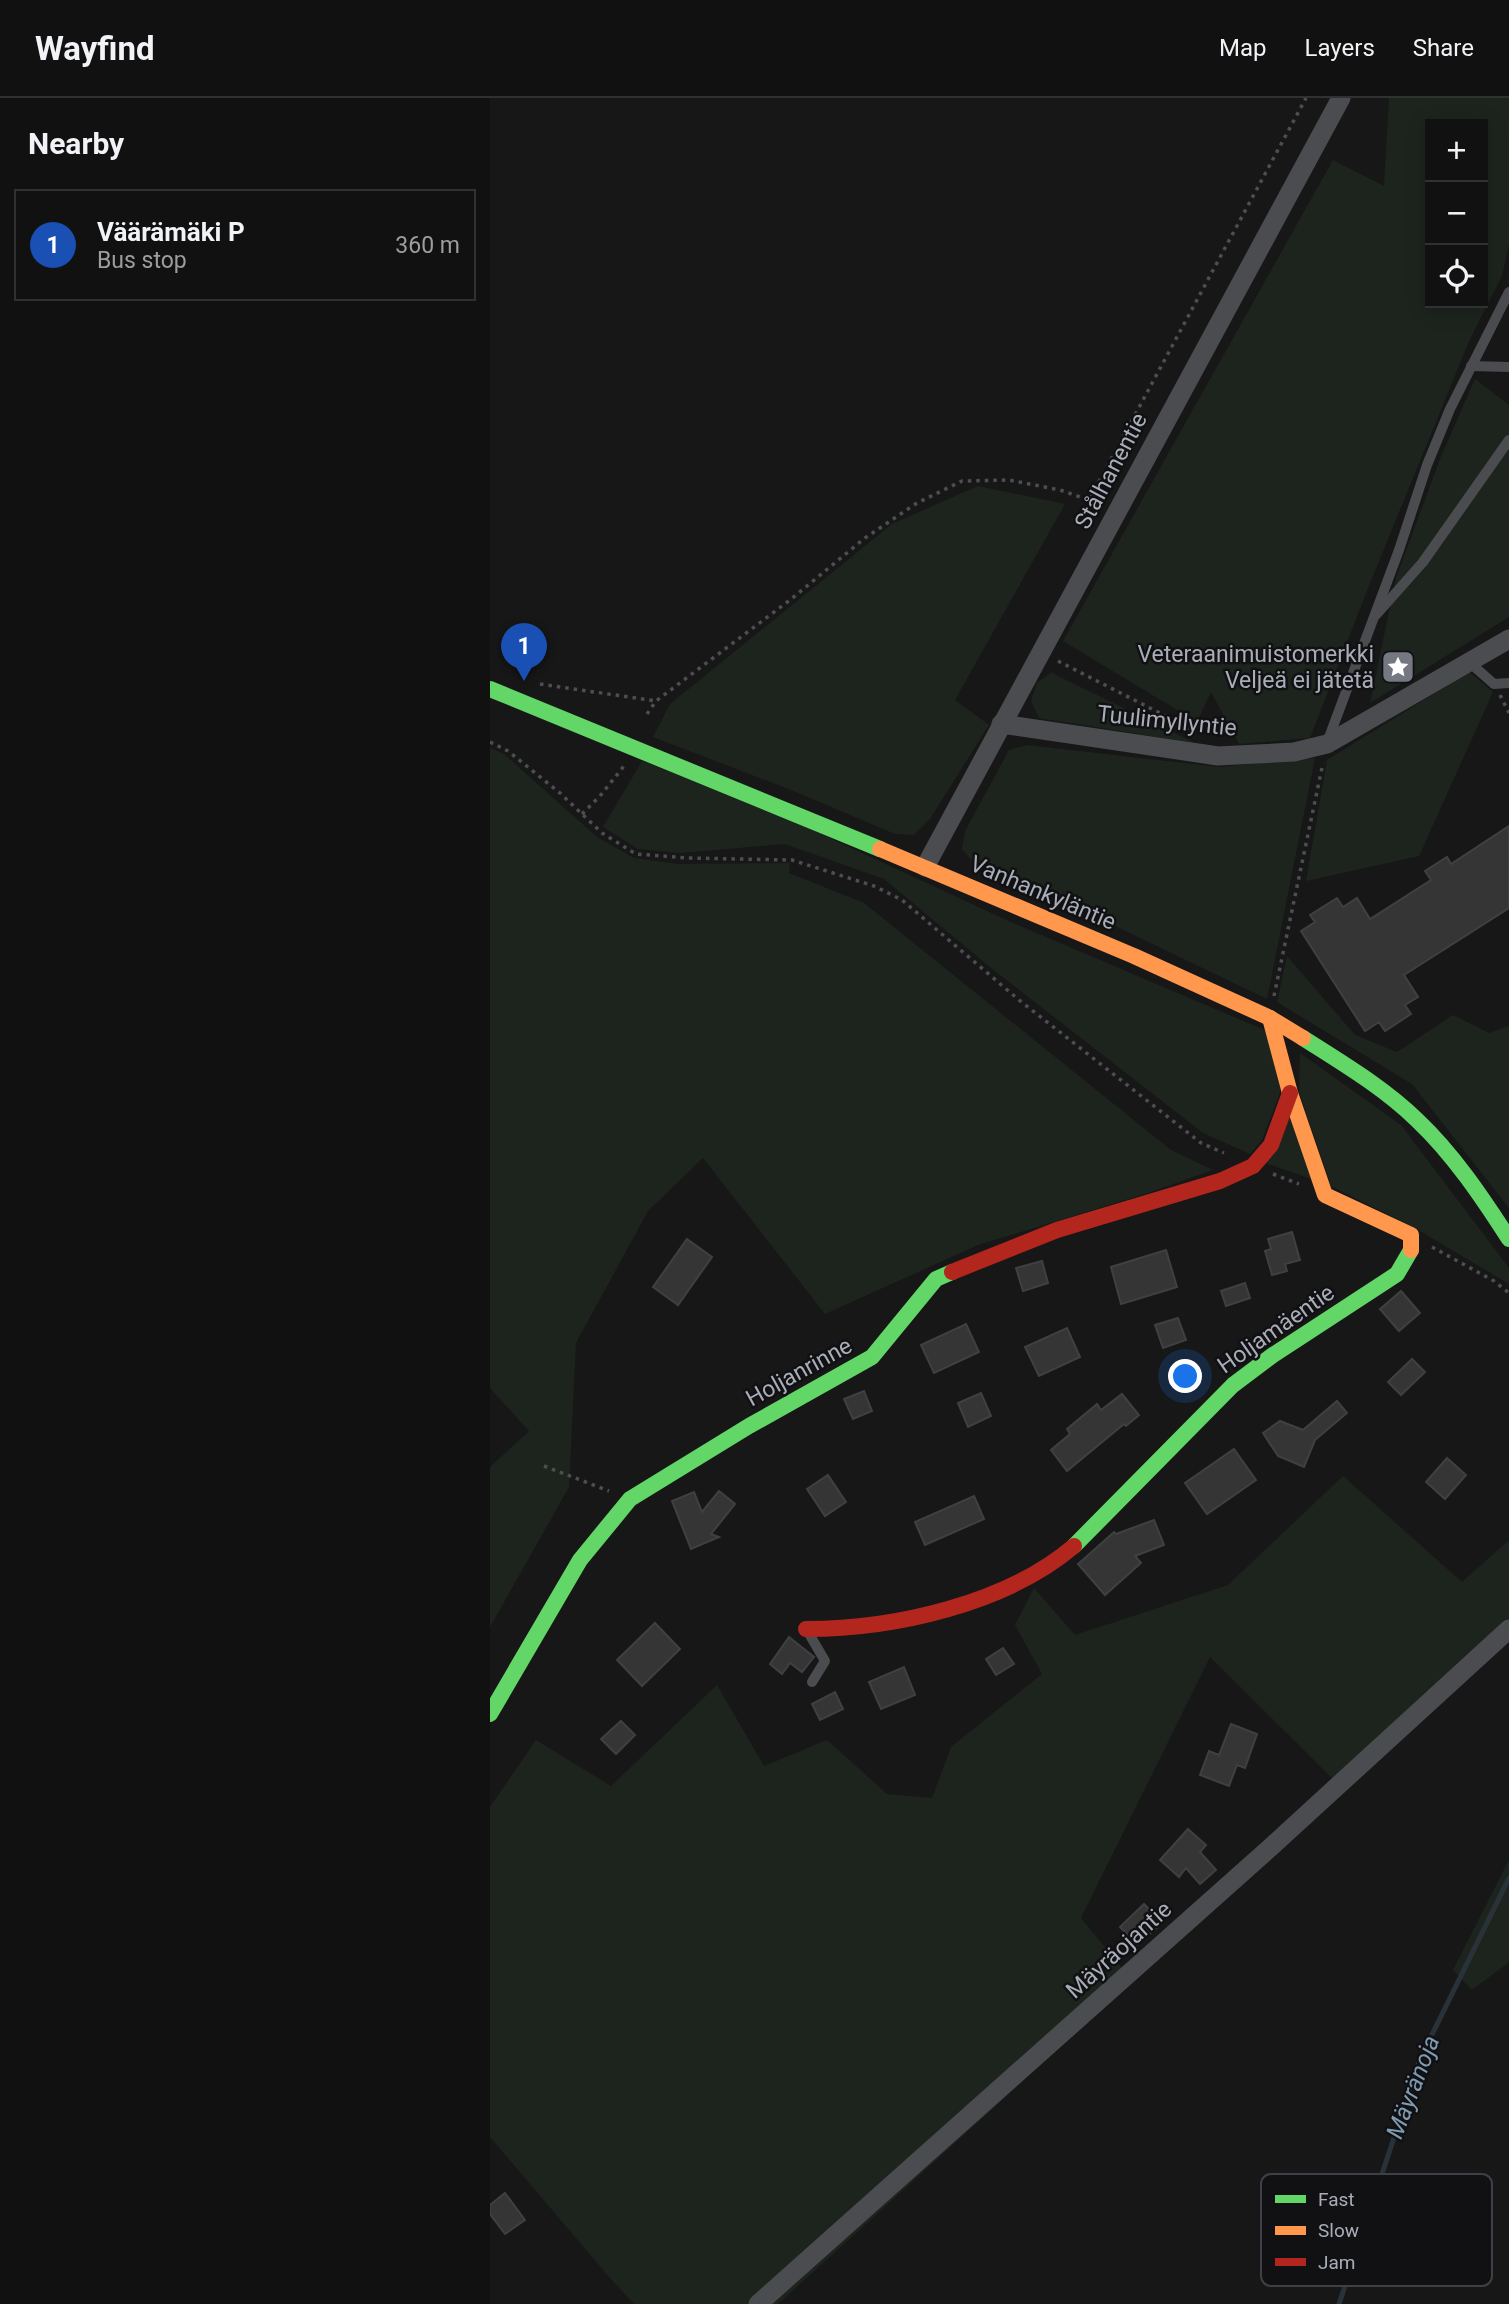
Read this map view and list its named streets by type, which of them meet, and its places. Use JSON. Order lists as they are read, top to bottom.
{
  "streets": {
    "street": [
      "Stålhanentie",
      "Tuulimyllyntie",
      "Vanhankyläntie",
      "Holjamäentie",
      "Holjanrinne",
      "Mäyräojantie"
    ]
  },
  "crossings": [
    ["Stålhanentie", "Tuulimyllyntie"],
    ["Stålhanentie", "Vanhankyläntie"]
  ],
  "water": ["Mäyränoja"],
  "places": {
    "place": ["Veteraanimuistomerkki Veljeä ei jätetä"]
  },
  "legend": ["Fast", "Slow", "Jam"],
  "page": {
    "header": "Wayfind",
    "nav": ["Map", "Layers", "Share"],
    "heading": "Nearby",
    "map_buttons": ["+", "−"],
    "list": [
      {
        "mark": "1",
        "name": "Väärämäki P",
        "note": "Bus stop",
        "value": "360 m"
      }
    ],
    "pins": "1"
  }
}
